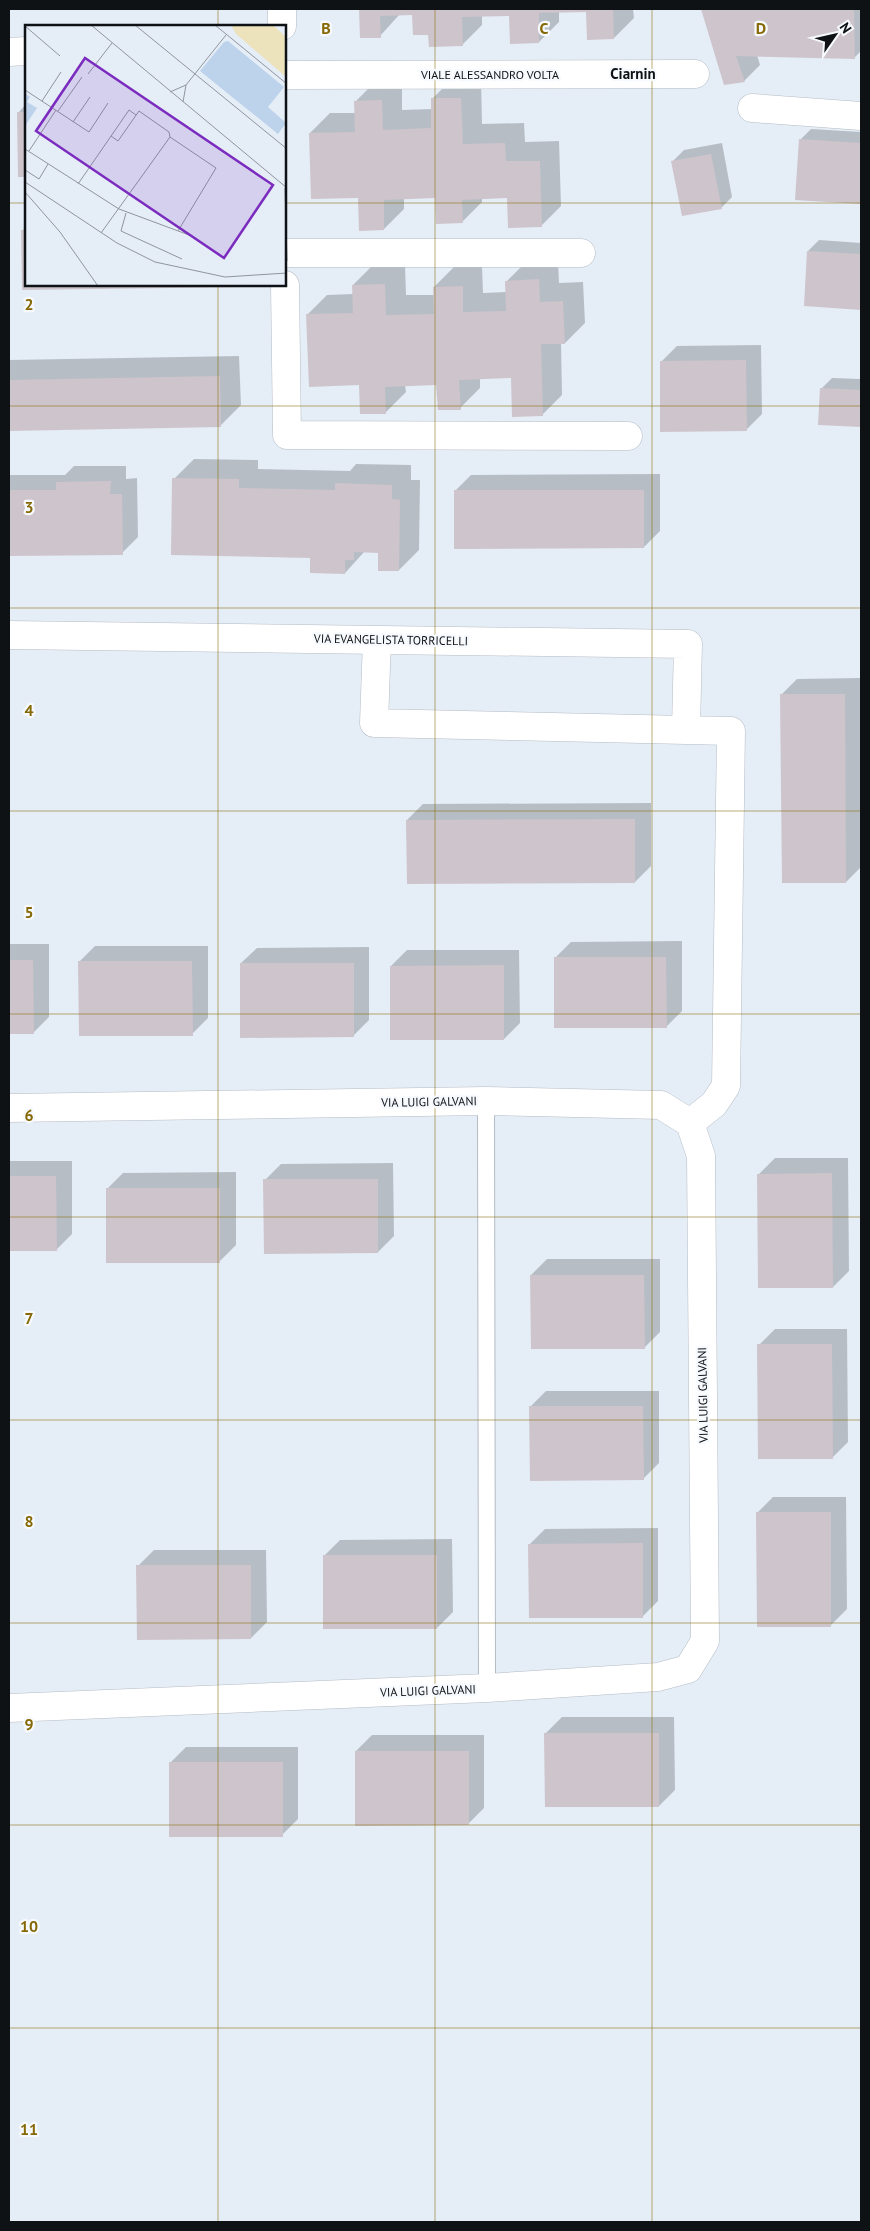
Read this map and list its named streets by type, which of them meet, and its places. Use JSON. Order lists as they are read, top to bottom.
{
  "streets": {
    "street": ["VIALE ALESSANDRO VOLTA", "VIA EVANGELISTA TORRICELLI", "VIA LUIGI GALVANI"]
  },
  "districts": ["Ciarnin"],
  "north": "top right",
  "grid": {
    "columns": ["B", "C", "D"],
    "rows": [
      "2",
      "3",
      "4",
      "5",
      "6",
      "7",
      "8",
      "9",
      "10",
      "11"
    ]
  }
}
